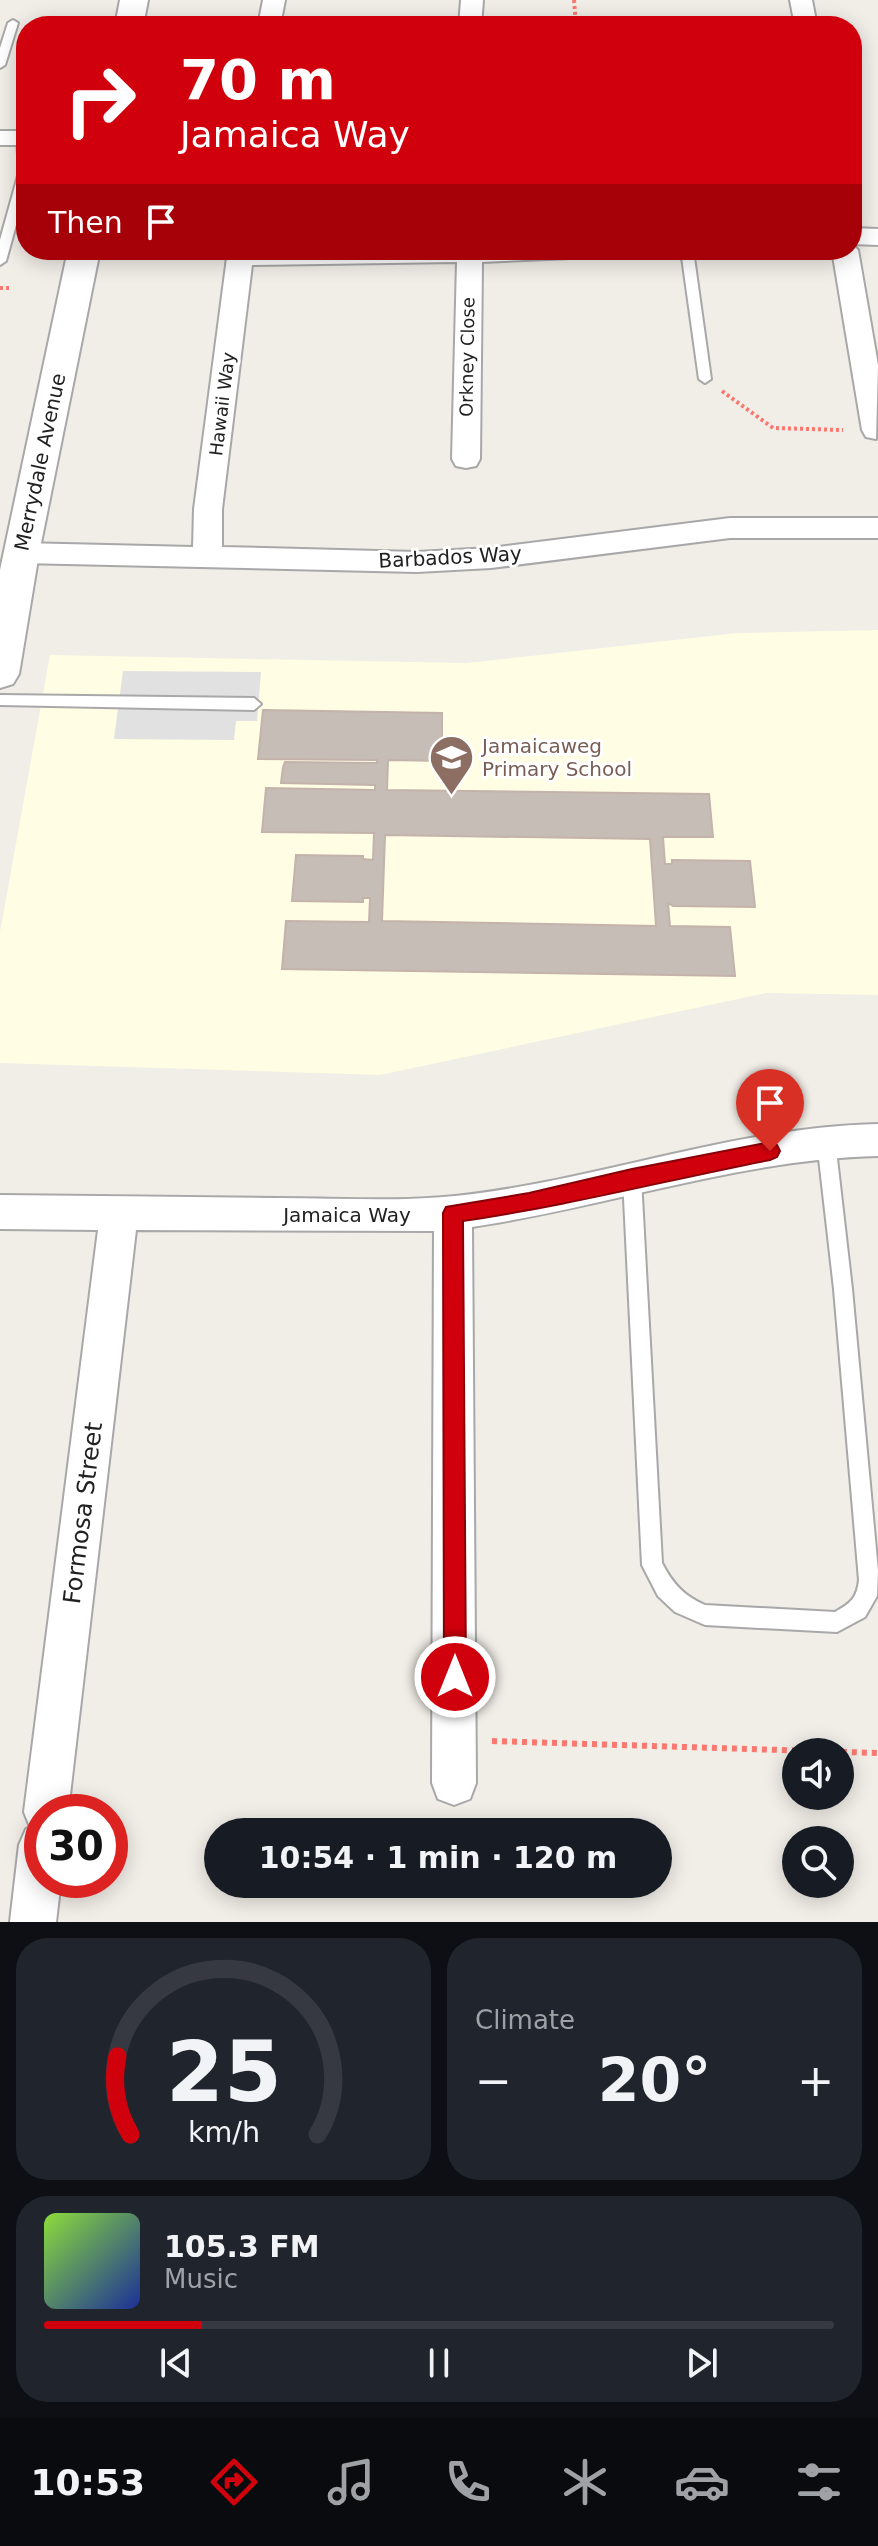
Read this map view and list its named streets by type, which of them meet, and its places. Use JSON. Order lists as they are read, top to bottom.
{
  "streets": {
    "street": [
      "Orkney Close",
      "Hawaii Way",
      "Merrydale Avenue",
      "Barbados Way",
      "Jamaica Way",
      "Formosa Street"
    ]
  },
  "crossings": [
    ["Hawaii Way", "Barbados Way"],
    ["Merrydale Avenue", "Barbados Way"],
    ["Jamaica Way", "Formosa Street"]
  ],
  "places": {
    "school or university": ["Jamaicaweg Primary School"]
  },
  "page": {
    "turn": ["70 m", "Jamaica Way"],
    "then": "Then",
    "limit": "30",
    "trip": "10:54 · 1 min · 120 m",
    "tile": "Climate",
    "heat": ["−", "20°", "+"],
    "song": ["105.3 FM", "Music"],
    "tabs": "10:53",
    "gauge": ["25", "km/h"]
  }
}
